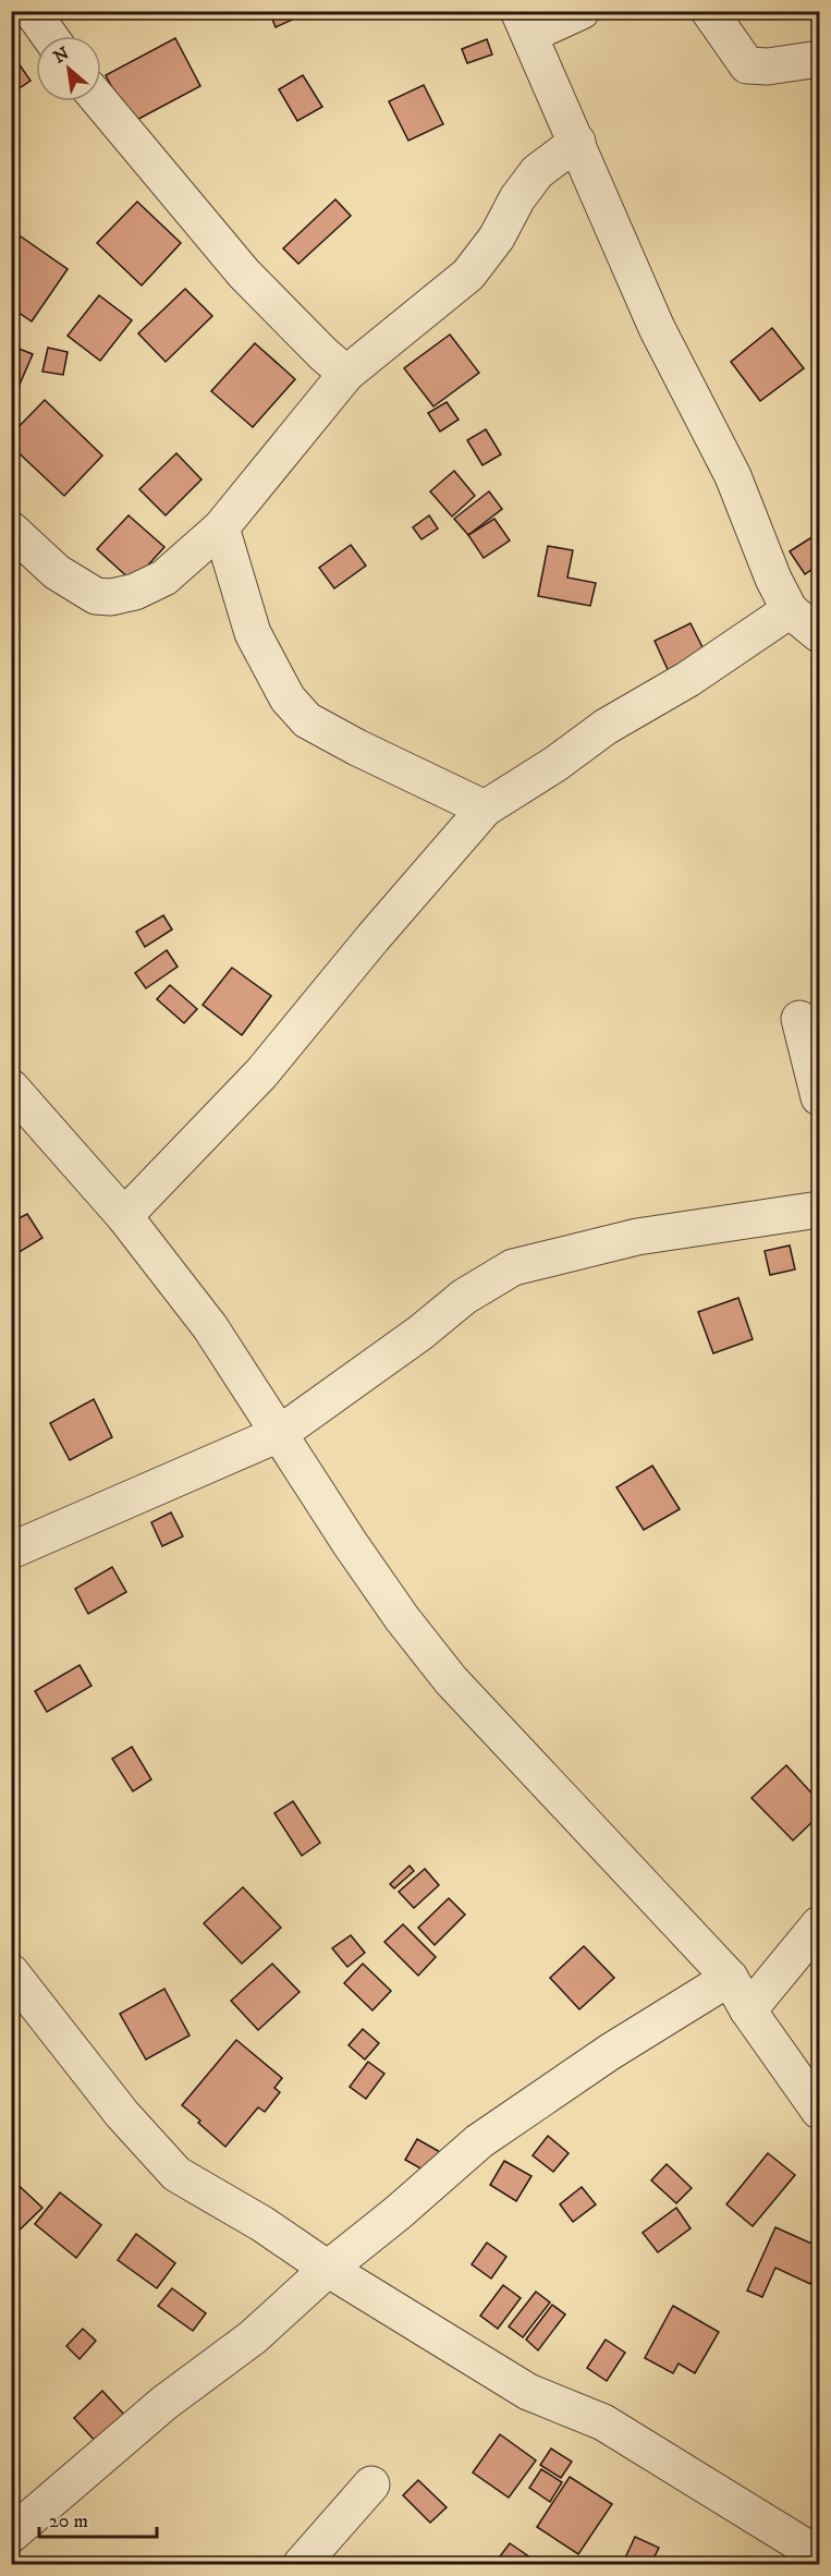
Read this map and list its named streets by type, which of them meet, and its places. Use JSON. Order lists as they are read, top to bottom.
{
  "scale_bar": "20 m",
  "north": "top left"
}
